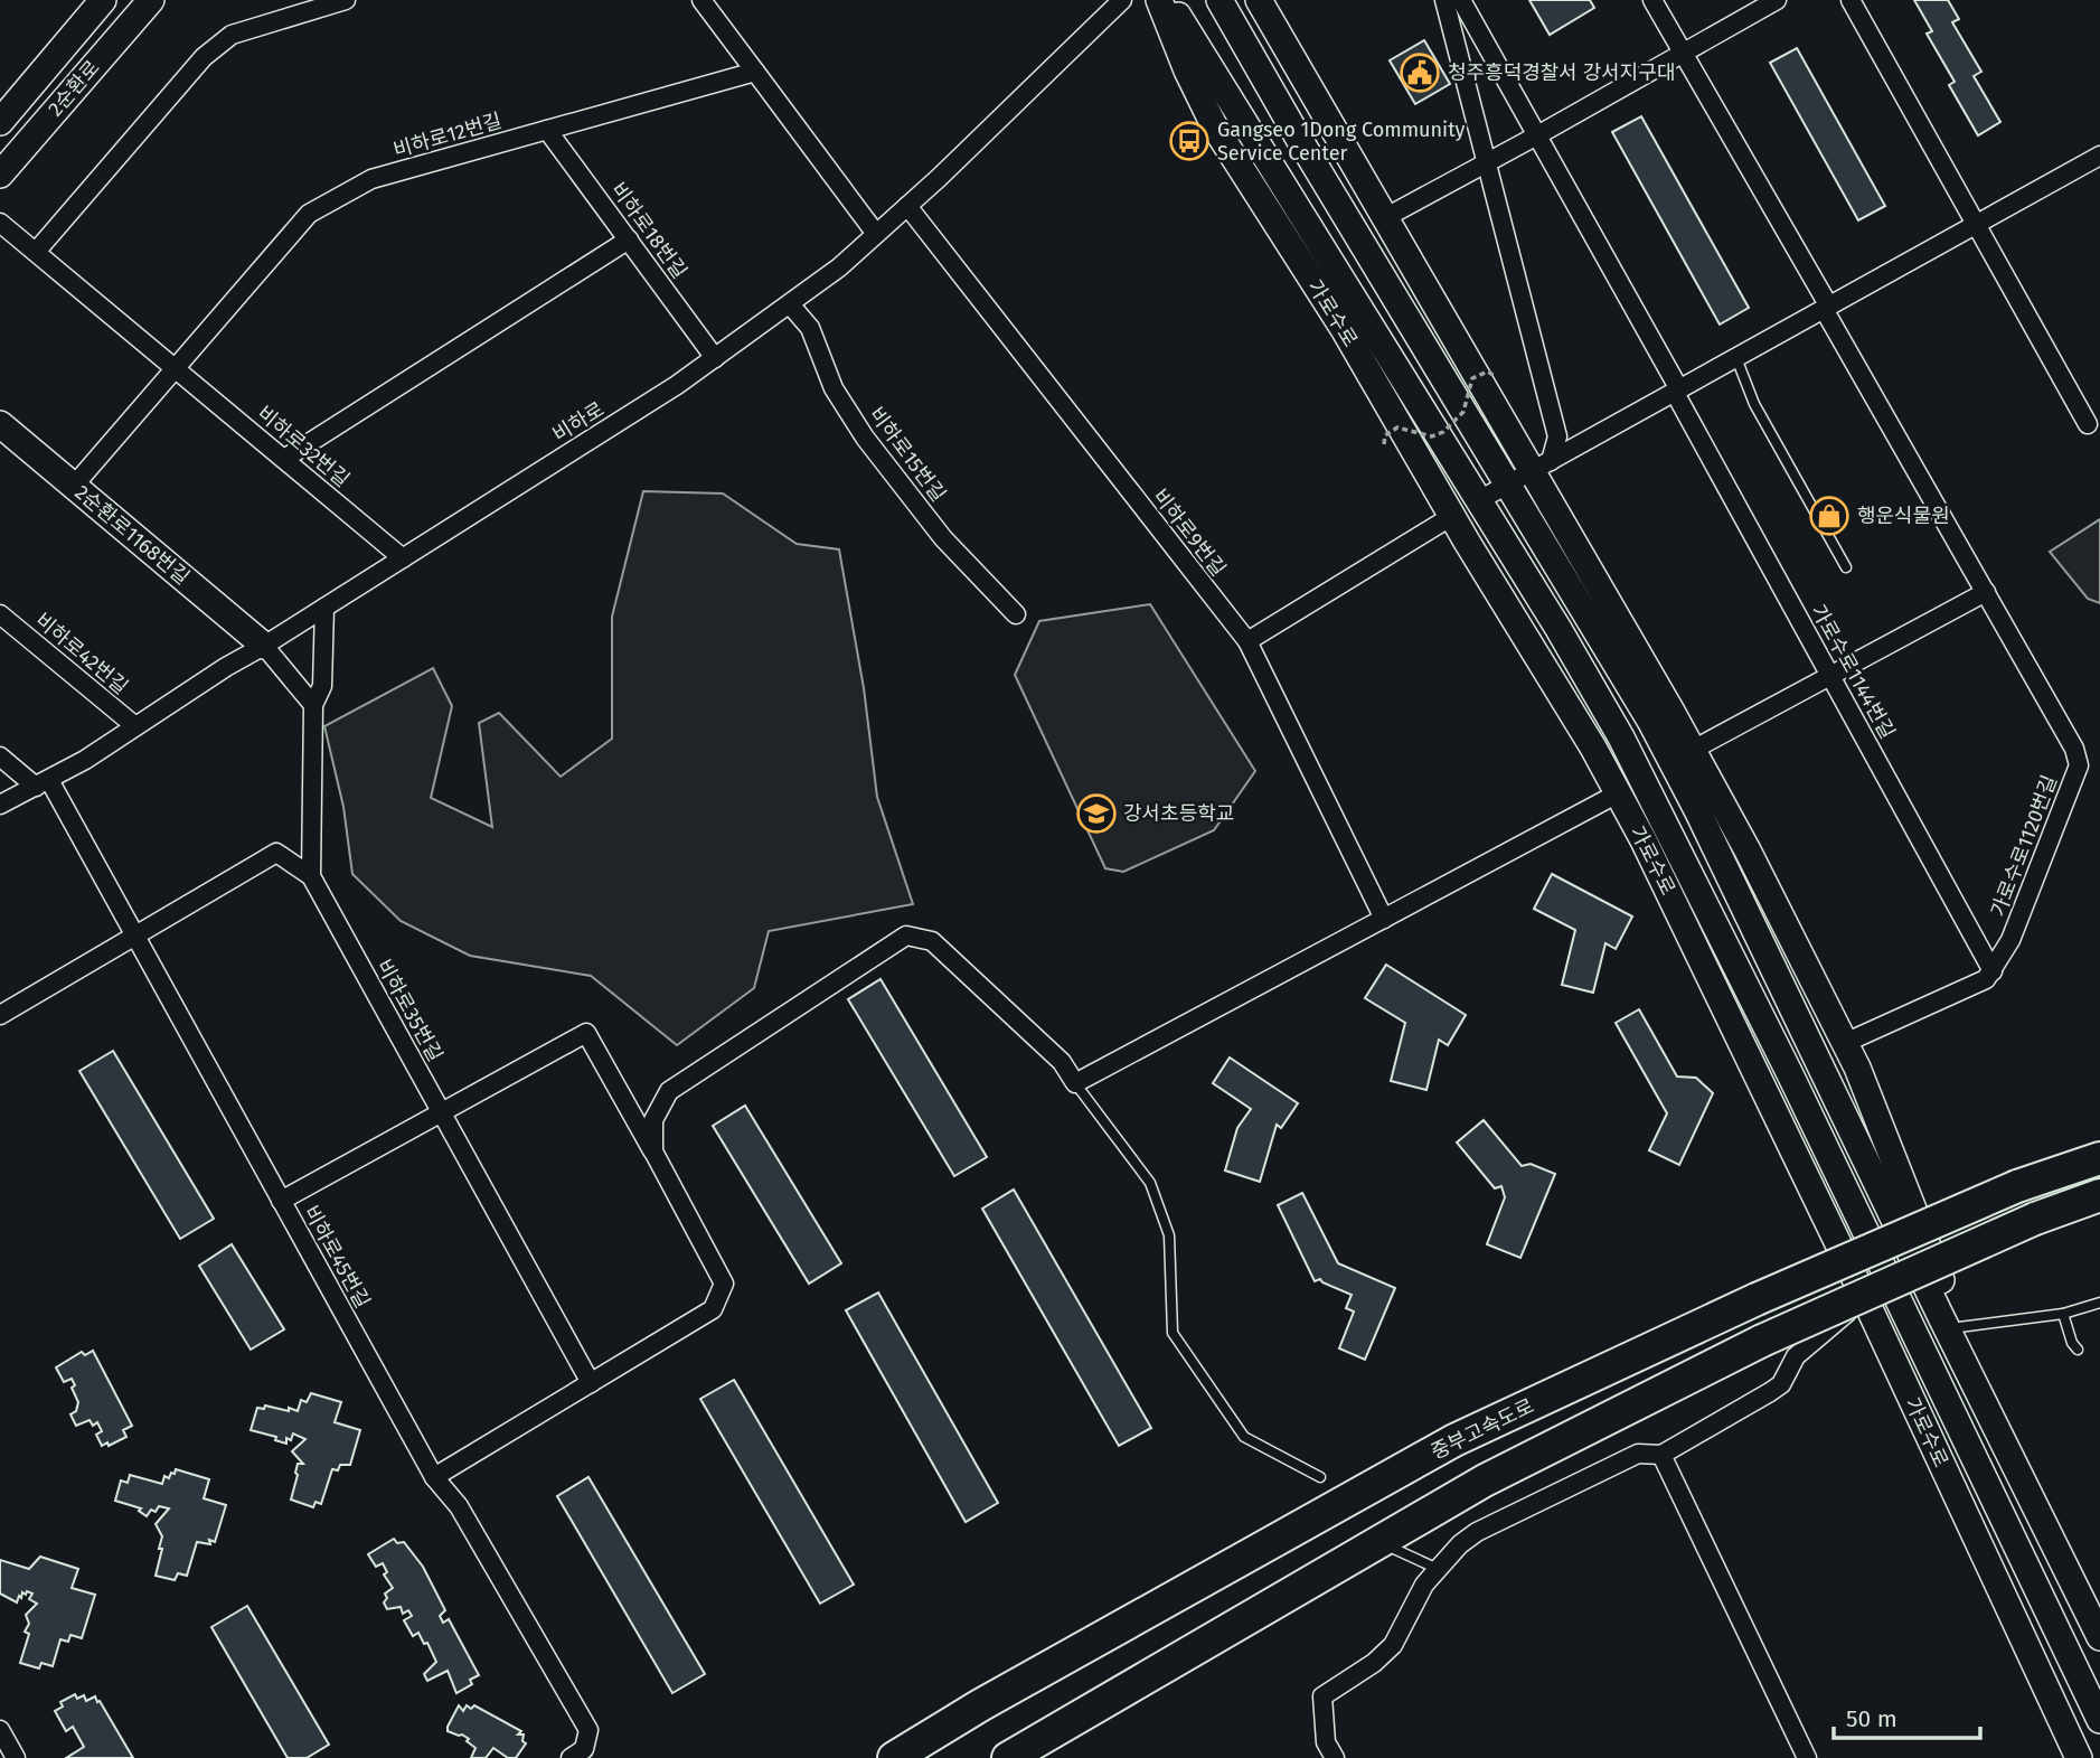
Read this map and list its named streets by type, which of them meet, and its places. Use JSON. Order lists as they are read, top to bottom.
{
  "streets": {
    "highway": ["중부고속도로"],
    "main road": ["2순환로", "가로수로", "2순환로1168번길"],
    "street": [
      "비하로12번길",
      "비하로18번길",
      "비하로",
      "비하로32번길",
      "비하로15번길",
      "비하로9번길",
      "비하로42번길",
      "가로수로1144번길",
      "가로수로1120번길",
      "비하로35번길",
      "비하로45번길"
    ]
  },
  "crossings": [
    ["비하로12번길", "비하로18번길"],
    ["비하로12번길", "비하로32번길"],
    ["비하로12번길", "2순환로1168번길"],
    ["비하로18번길", "비하로"],
    ["비하로", "비하로32번길"],
    ["비하로", "비하로15번길"],
    ["비하로", "비하로9번길"],
    ["비하로", "2순환로1168번길"],
    ["비하로", "비하로42번길"],
    ["비하로", "비하로35번길"],
    ["비하로", "비하로45번길"],
    ["가로수로1144번길", "가로수로1120번길"]
  ],
  "places": {
    "public building": ["청주흥덕경찰서 강서지구대"],
    "bus stop": ["Gangseo 1Dong Community Service Center"],
    "shop": ["행운식물원"],
    "school or university": ["강서초등학교"]
  },
  "scale_bar": "50 m"
}
